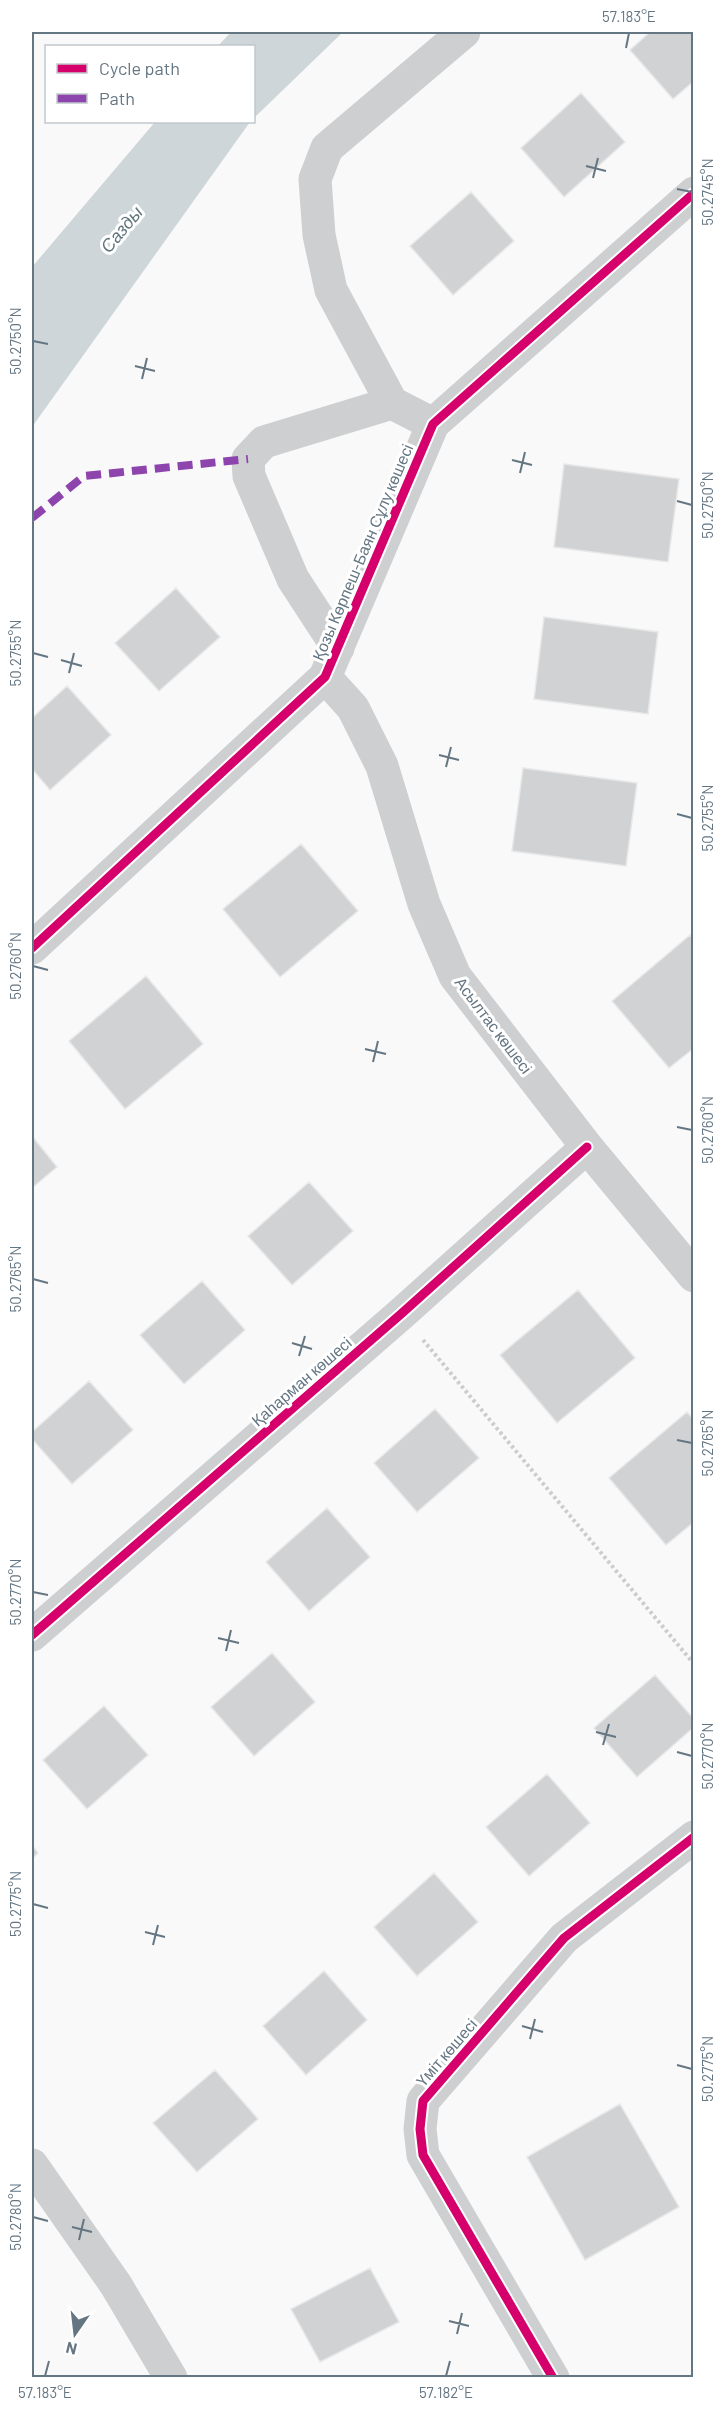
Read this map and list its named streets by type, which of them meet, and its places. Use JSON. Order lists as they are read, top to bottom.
{
  "streets": {
    "street": [
      "Қозы Көрпеш-Баян Сұлу көшесі",
      "Асылтас көшесі",
      "Қаһарман көшесі",
      "Үміт көшесі"
    ]
  },
  "crossings": [
    ["Қозы Көрпеш-Баян Сұлу көшесі", "Асылтас көшесі"],
    ["Асылтас көшесі", "Қаһарман көшесі"]
  ],
  "water": ["Сазды"],
  "legend": ["Cycle path", "Path"],
  "north": "bottom",
  "coordinates": [
    "57.183°E",
    "50.2745°N",
    "50.2750°N",
    "50.2755°N",
    "50.2760°N",
    "50.2765°N",
    "50.2770°N",
    "50.2775°N",
    "50.2780°N",
    "57.182°E"
  ]
}
